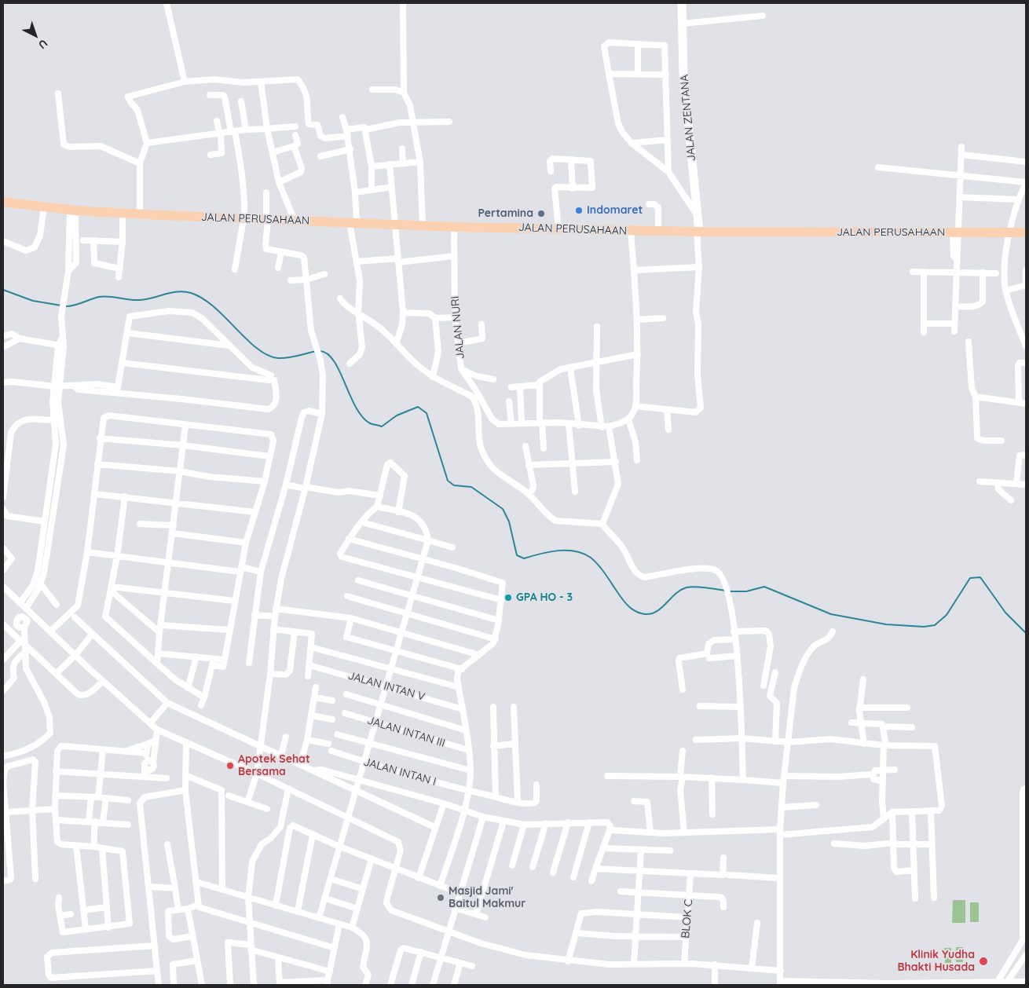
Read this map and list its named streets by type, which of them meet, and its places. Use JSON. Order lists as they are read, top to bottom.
{
  "streets": {
    "main road": ["JALAN PERUSAHAAN"],
    "street": [
      "JALAN ZENTANA",
      "JALAN NURI",
      "JALAN INTAN V",
      "JALAN INTAN III",
      "JALAN INTAN I",
      "BLOK C"
    ]
  },
  "crossings": [
    ["JALAN ZENTANA", "JALAN PERUSAHAAN"],
    ["JALAN PERUSAHAAN", "JALAN NURI"]
  ],
  "places": [
    "Indomaret",
    "Pertamina",
    "GPA HO - 3",
    "Apotek Sehat Bersama",
    "Masjid Jami' Baitul Makmur",
    "Klinik Yudha Bhakti Husada"
  ],
  "north": "bottom right"
}
